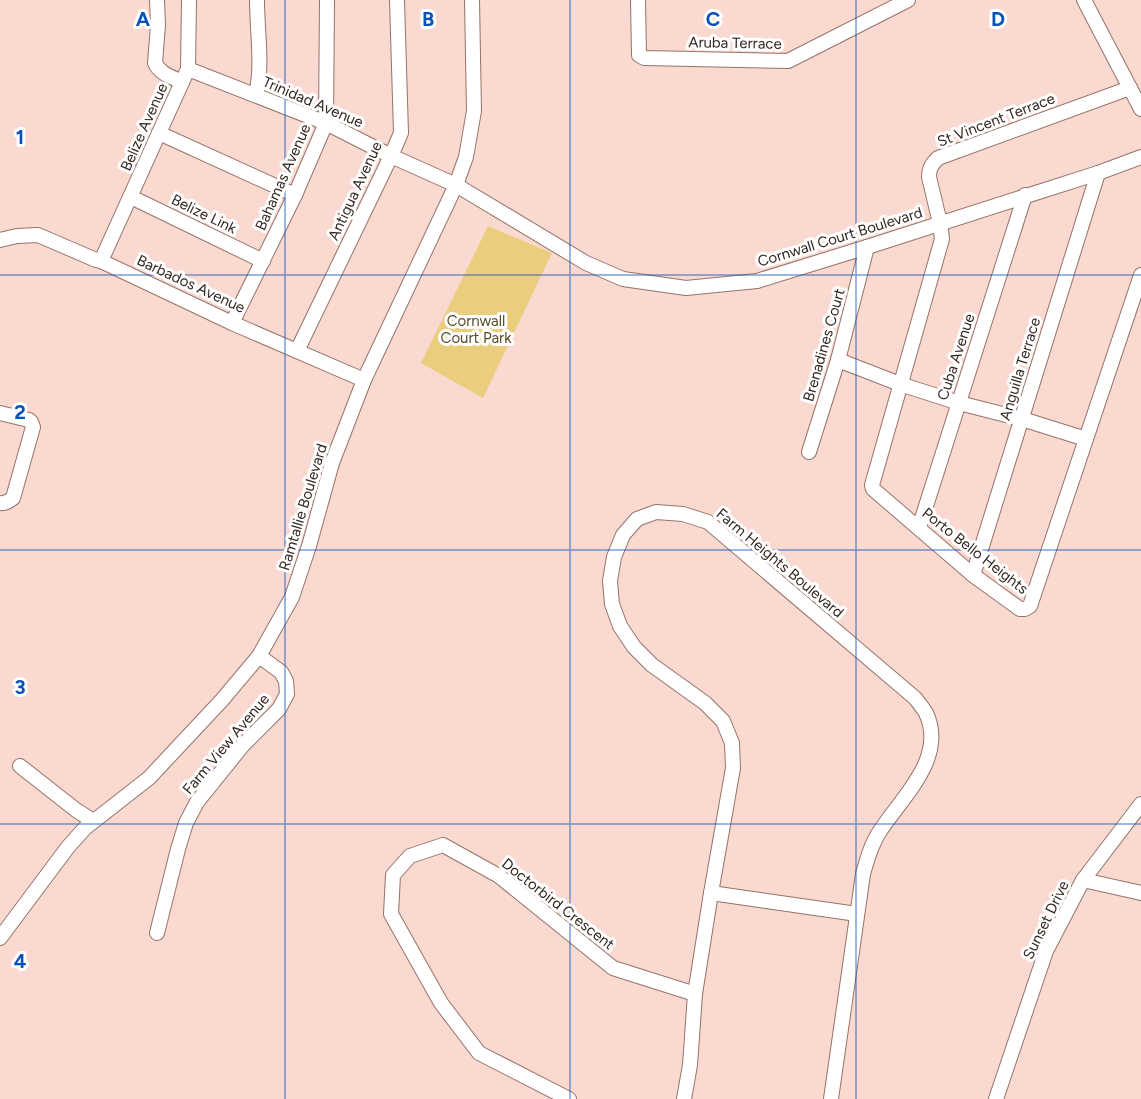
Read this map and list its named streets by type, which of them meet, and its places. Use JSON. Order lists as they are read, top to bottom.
{
  "streets": {
    "street": [
      "Aruba Terrace",
      "Trinidad Avenue",
      "St Vincent Terrace",
      "Belize Avenue",
      "Bahamas Avenue",
      "Antigua Avenue",
      "Belize Link",
      "Cornwall Court Boulevard",
      "Barbados Avenue",
      "Brenadines Court",
      "Cuba Avenue",
      "Anguilla Terrace",
      "Ramtallie Boulevard",
      "Porto Bello Heights",
      "Farm Heights Boulevard",
      "Farm View Avenue",
      "Doctorbird Crescent",
      "Sunset Drive"
    ]
  },
  "crossings": [
    ["Trinidad Avenue", "Belize Avenue"],
    ["Trinidad Avenue", "Bahamas Avenue"],
    ["Trinidad Avenue", "Antigua Avenue"],
    ["Trinidad Avenue", "Cornwall Court Boulevard"],
    ["Trinidad Avenue", "Ramtallie Boulevard"],
    ["St Vincent Terrace", "Cornwall Court Boulevard"],
    ["St Vincent Terrace", "Porto Bello Heights"],
    ["Belize Avenue", "Belize Link"],
    ["Belize Avenue", "Barbados Avenue"],
    ["Bahamas Avenue", "Belize Link"],
    ["Bahamas Avenue", "Barbados Avenue"],
    ["Antigua Avenue", "Barbados Avenue"],
    ["Cornwall Court Boulevard", "Brenadines Court"],
    ["Cornwall Court Boulevard", "Cuba Avenue"],
    ["Cornwall Court Boulevard", "Anguilla Terrace"],
    ["Cornwall Court Boulevard", "Ramtallie Boulevard"],
    ["Cornwall Court Boulevard", "Porto Bello Heights"],
    ["Barbados Avenue", "Ramtallie Boulevard"],
    ["Cuba Avenue", "Porto Bello Heights"],
    ["Anguilla Terrace", "Porto Bello Heights"],
    ["Ramtallie Boulevard", "Farm View Avenue"],
    ["Farm Heights Boulevard", "Doctorbird Crescent"]
  ],
  "parks": ["Cornwall Court Park"],
  "grid": {
    "columns": [
      "A",
      "B",
      "C",
      "D"
    ],
    "rows": [
      "1",
      "2",
      "3",
      "4"
    ]
  }
}
